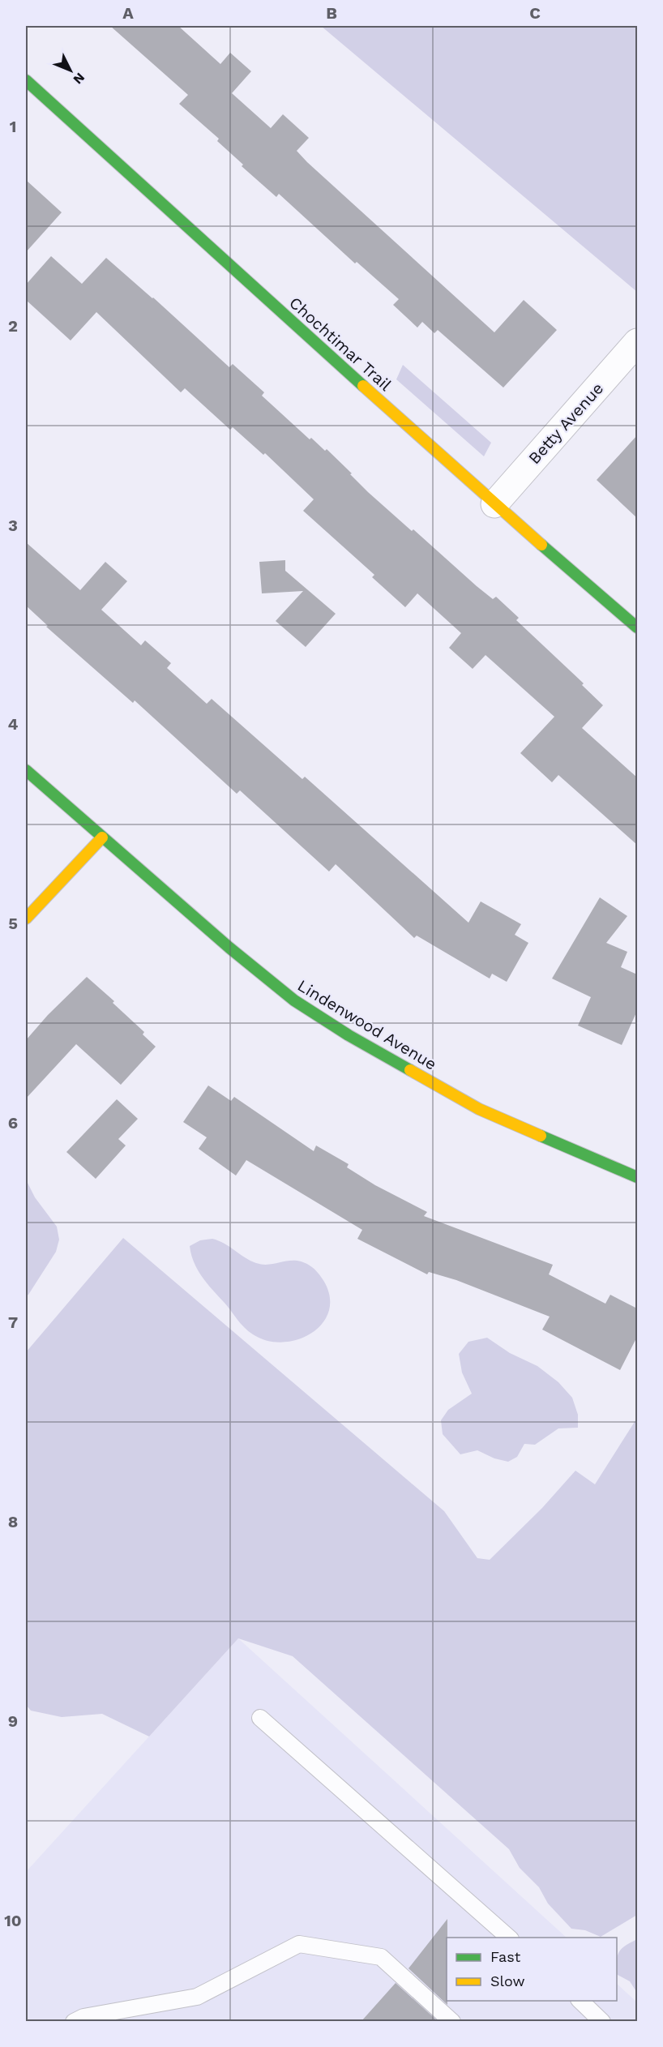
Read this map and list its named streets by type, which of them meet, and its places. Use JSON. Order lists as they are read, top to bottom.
{
  "streets": {
    "street": ["Chochtimar Trail", "Betty Avenue", "Lindenwood Avenue"]
  },
  "crossings": [
    ["Chochtimar Trail", "Betty Avenue"]
  ],
  "legend": ["Fast", "Slow"],
  "north": "bottom right",
  "grid": {
    "columns": ["A", "B", "C"],
    "rows": [
      "1",
      "2",
      "3",
      "4",
      "5",
      "6",
      "7",
      "8",
      "9",
      "10"
    ]
  }
}
